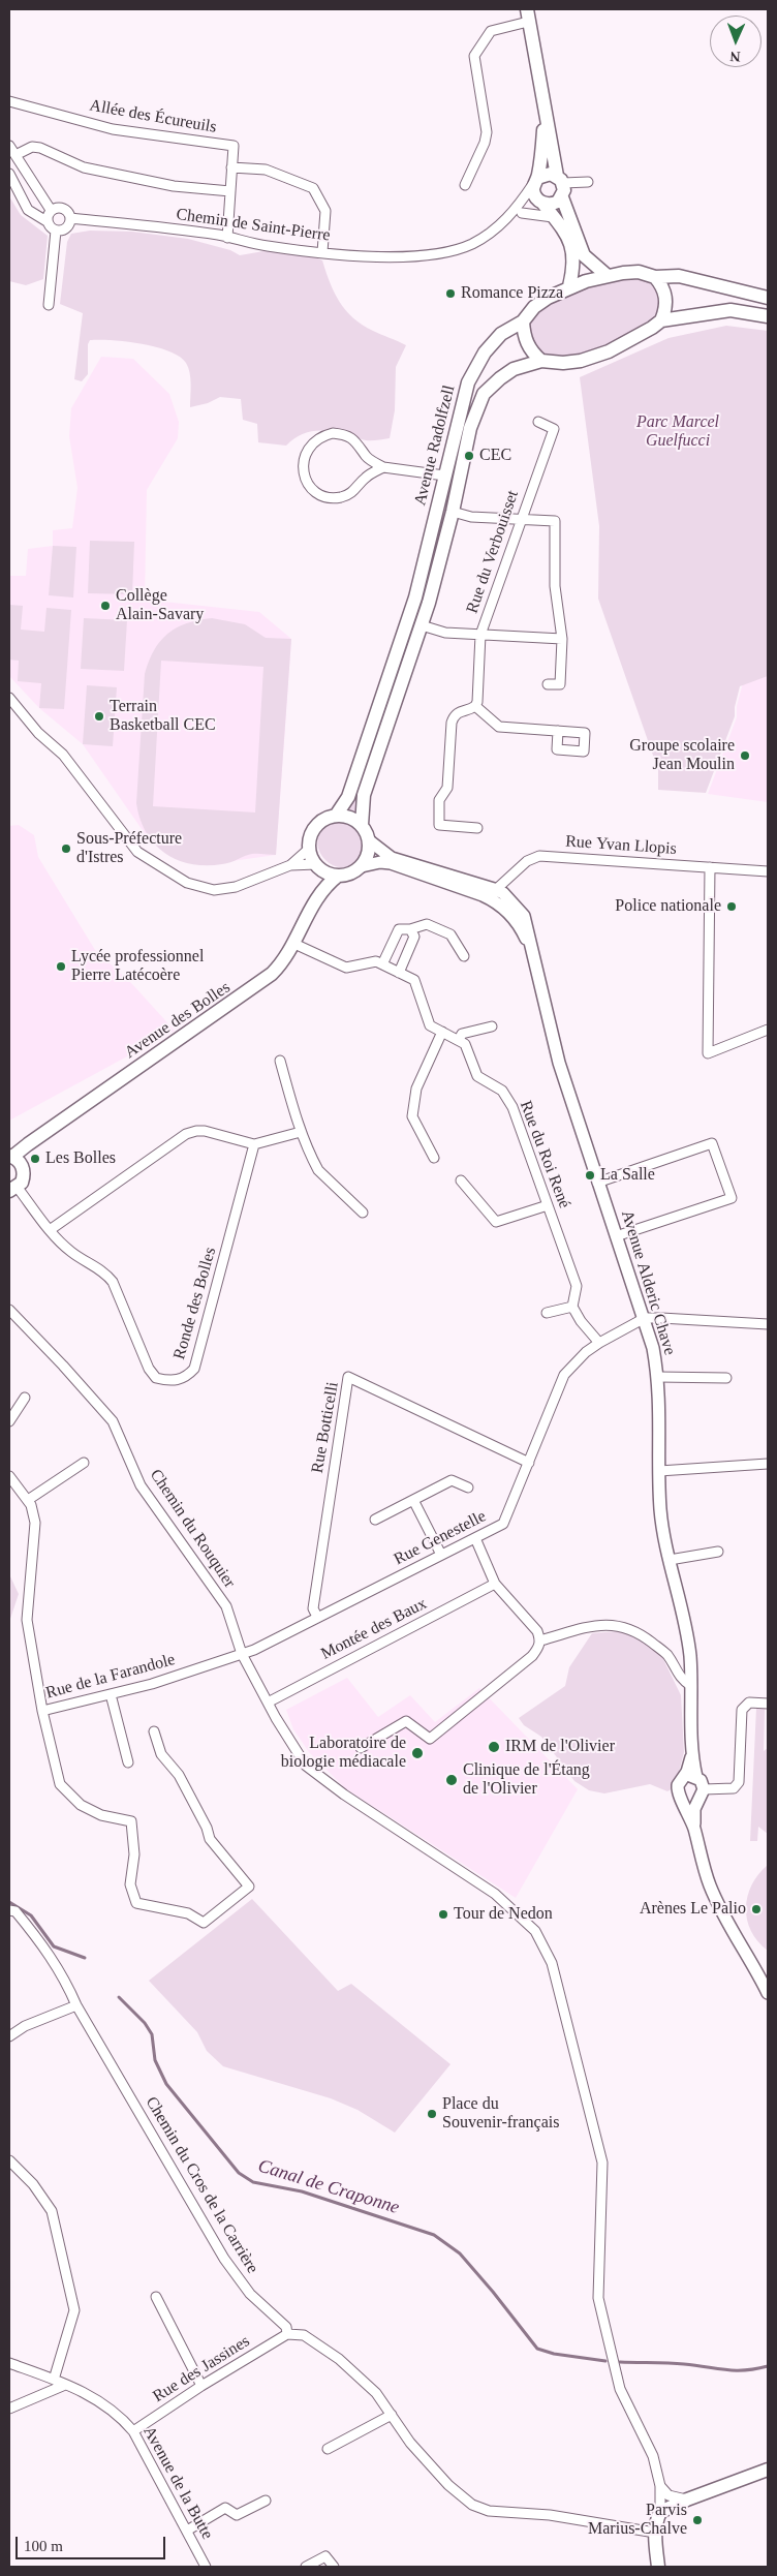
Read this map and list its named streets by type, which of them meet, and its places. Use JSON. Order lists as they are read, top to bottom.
{
  "streets": {
    "main road": ["Avenue Radolfzell", "Avenue des Bolles"],
    "street": [
      "Allée des Écureuils",
      "Chemin de Saint-Pierre",
      "Rue du Verbouisset",
      "Rue Yvan Llopis",
      "Rue du Roi René",
      "Avenue Alderic Chave",
      "Ronde des Bolles",
      "Rue Botticelli",
      "Chemin du Rouquier",
      "Rue Genestelle",
      "Montée des Baux",
      "Rue de la Farandole",
      "Chemin du Cros de la Carrière",
      "Rue des Jassines",
      "Avenue de la Butte"
    ]
  },
  "crossings": [
    ["Allée des Écureuils", "Chemin de Saint-Pierre"],
    ["Avenue Radolfzell", "Avenue des Bolles"],
    ["Avenue Radolfzell", "Avenue Alderic Chave"],
    ["Rue Yvan Llopis", "Avenue Alderic Chave"],
    ["Avenue des Bolles", "Avenue Alderic Chave"],
    ["Avenue Alderic Chave", "Rue Genestelle"],
    ["Rue Botticelli", "Rue Genestelle"],
    ["Chemin du Rouquier", "Rue Genestelle"],
    ["Chemin du Rouquier", "Montée des Baux"],
    ["Chemin du Rouquier", "Rue de la Farandole"],
    ["Rue Genestelle", "Rue de la Farandole"],
    ["Chemin du Cros de la Carrière", "Rue des Jassines"],
    ["Rue des Jassines", "Avenue de la Butte"]
  ],
  "water": ["Canal de Craponne"],
  "parks": ["Parc Marcel Guelfucci"],
  "places": [
    "Romance Pizza",
    "CEC",
    "Collège Alain-Savary",
    "Terrain Basketball CEC",
    "Groupe scolaire Jean Moulin",
    "Sous-Préfecture d'Istres",
    "Police nationale",
    "Lycée professionnel Pierre Latécoère",
    "Les Bolles",
    "La Salle",
    "IRM de l'Olivier",
    "Laboratoire de biologie médiacale",
    "Clinique de l'Étang de l'Olivier",
    "Arènes Le Palio",
    "Tour de Nedon",
    "Place du Souvenir-français",
    "Parvis Marius-Chalve"
  ],
  "scale_bar": "100 m",
  "north": "bottom"
}
